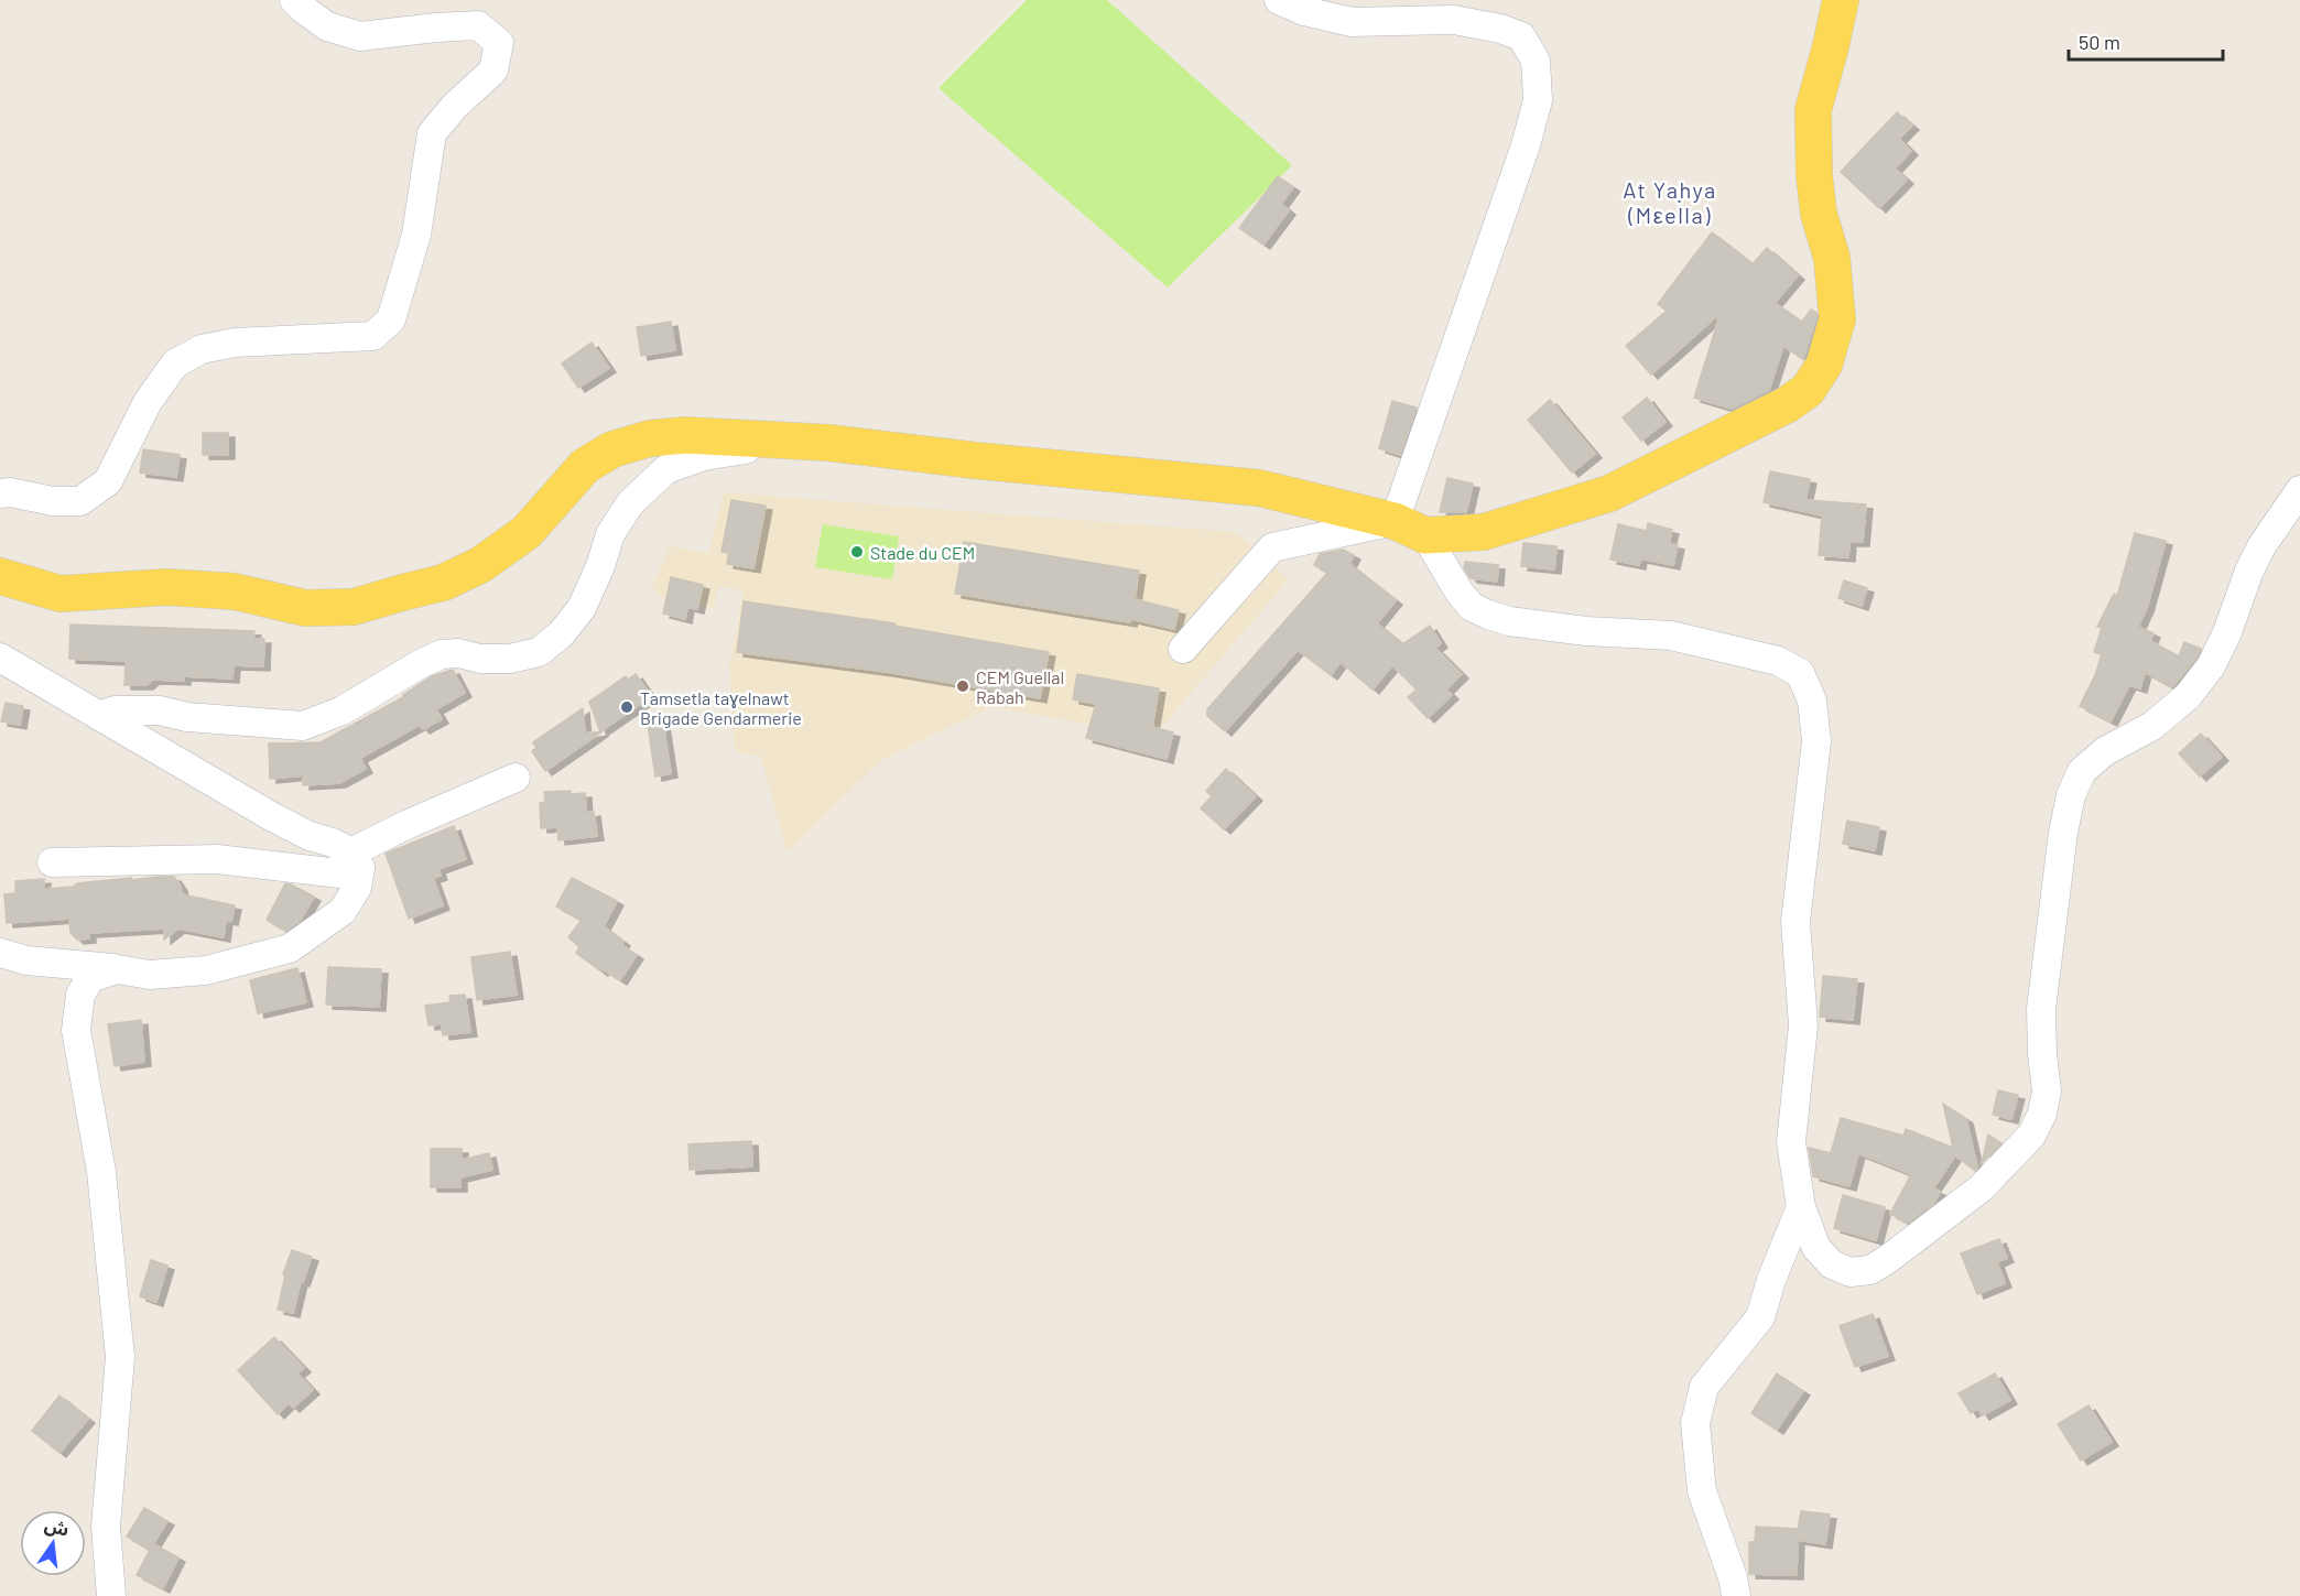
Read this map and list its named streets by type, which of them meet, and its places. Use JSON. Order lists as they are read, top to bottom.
{
  "districts": ["At Yaḥya (Mεella)"],
  "places": ["Stade du CEM", "CEM Guellal Rabah", "Tamsetla taɣelnawt Brigade Gendarmerie"],
  "scale_bar": "50 m",
  "north": "top"
}
